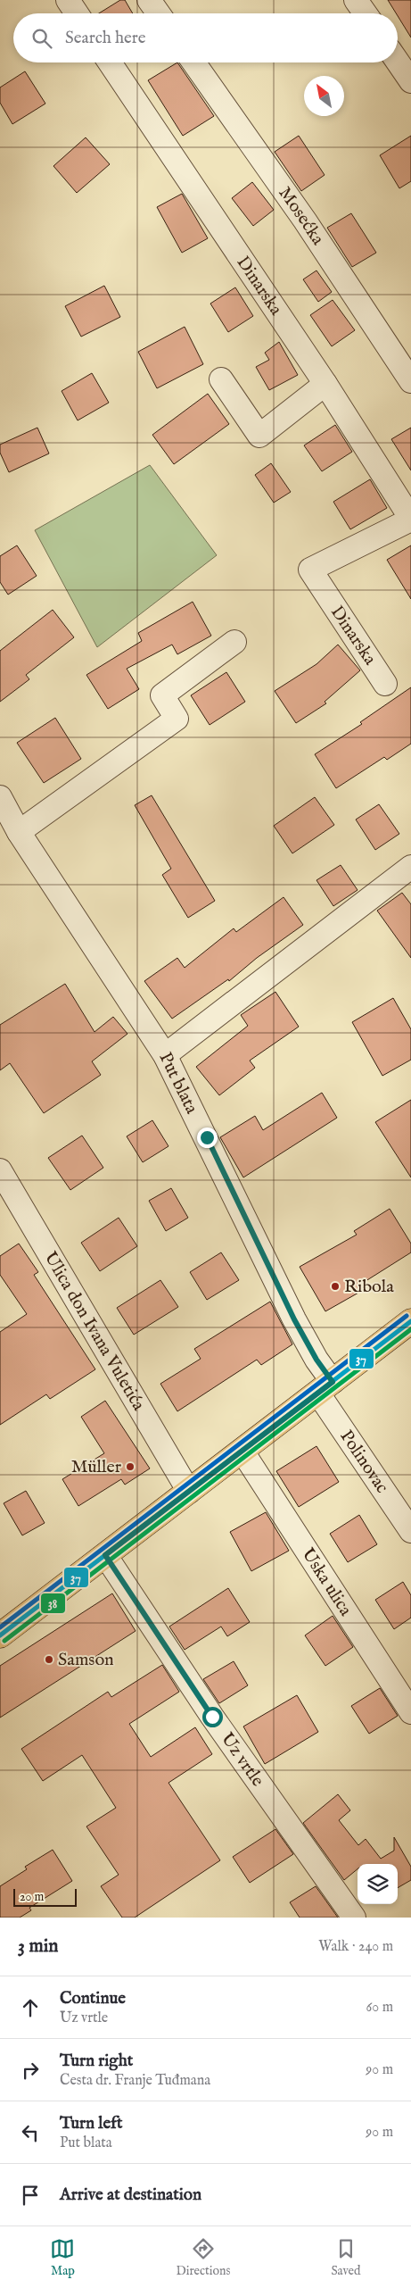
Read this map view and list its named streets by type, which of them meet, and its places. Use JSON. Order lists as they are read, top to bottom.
{
  "streets": {
    "street": [
      "Mosećka",
      "Dinarska",
      "Put blata",
      "Ulica don Ivana Vuletića",
      "Polinovac",
      "Uska ulica",
      "Uz vrtle"
    ]
  },
  "crossings": [
    ["Put blata", "Polinovac"]
  ],
  "places": ["Ribola", "Müller", "Samson"],
  "lines": ["transit line 37", "transit line 38"],
  "scale_bar": "20 m",
  "north": "top left",
  "page": {
    "search": "Search here",
    "scale": "20 m",
    "heading": ["3 min", "Walk · 240 m"],
    "list": [
      ["Continue", "Uz vrtle", "60 m"],
      ["Turn right", "Cesta dr. Franje Tuđmana", "90 m"],
      ["Turn left", "Put blata", "90 m"],
      "Arrive at destination"
    ],
    "nav": ["Map", "Directions", "Saved"]
  }
}
